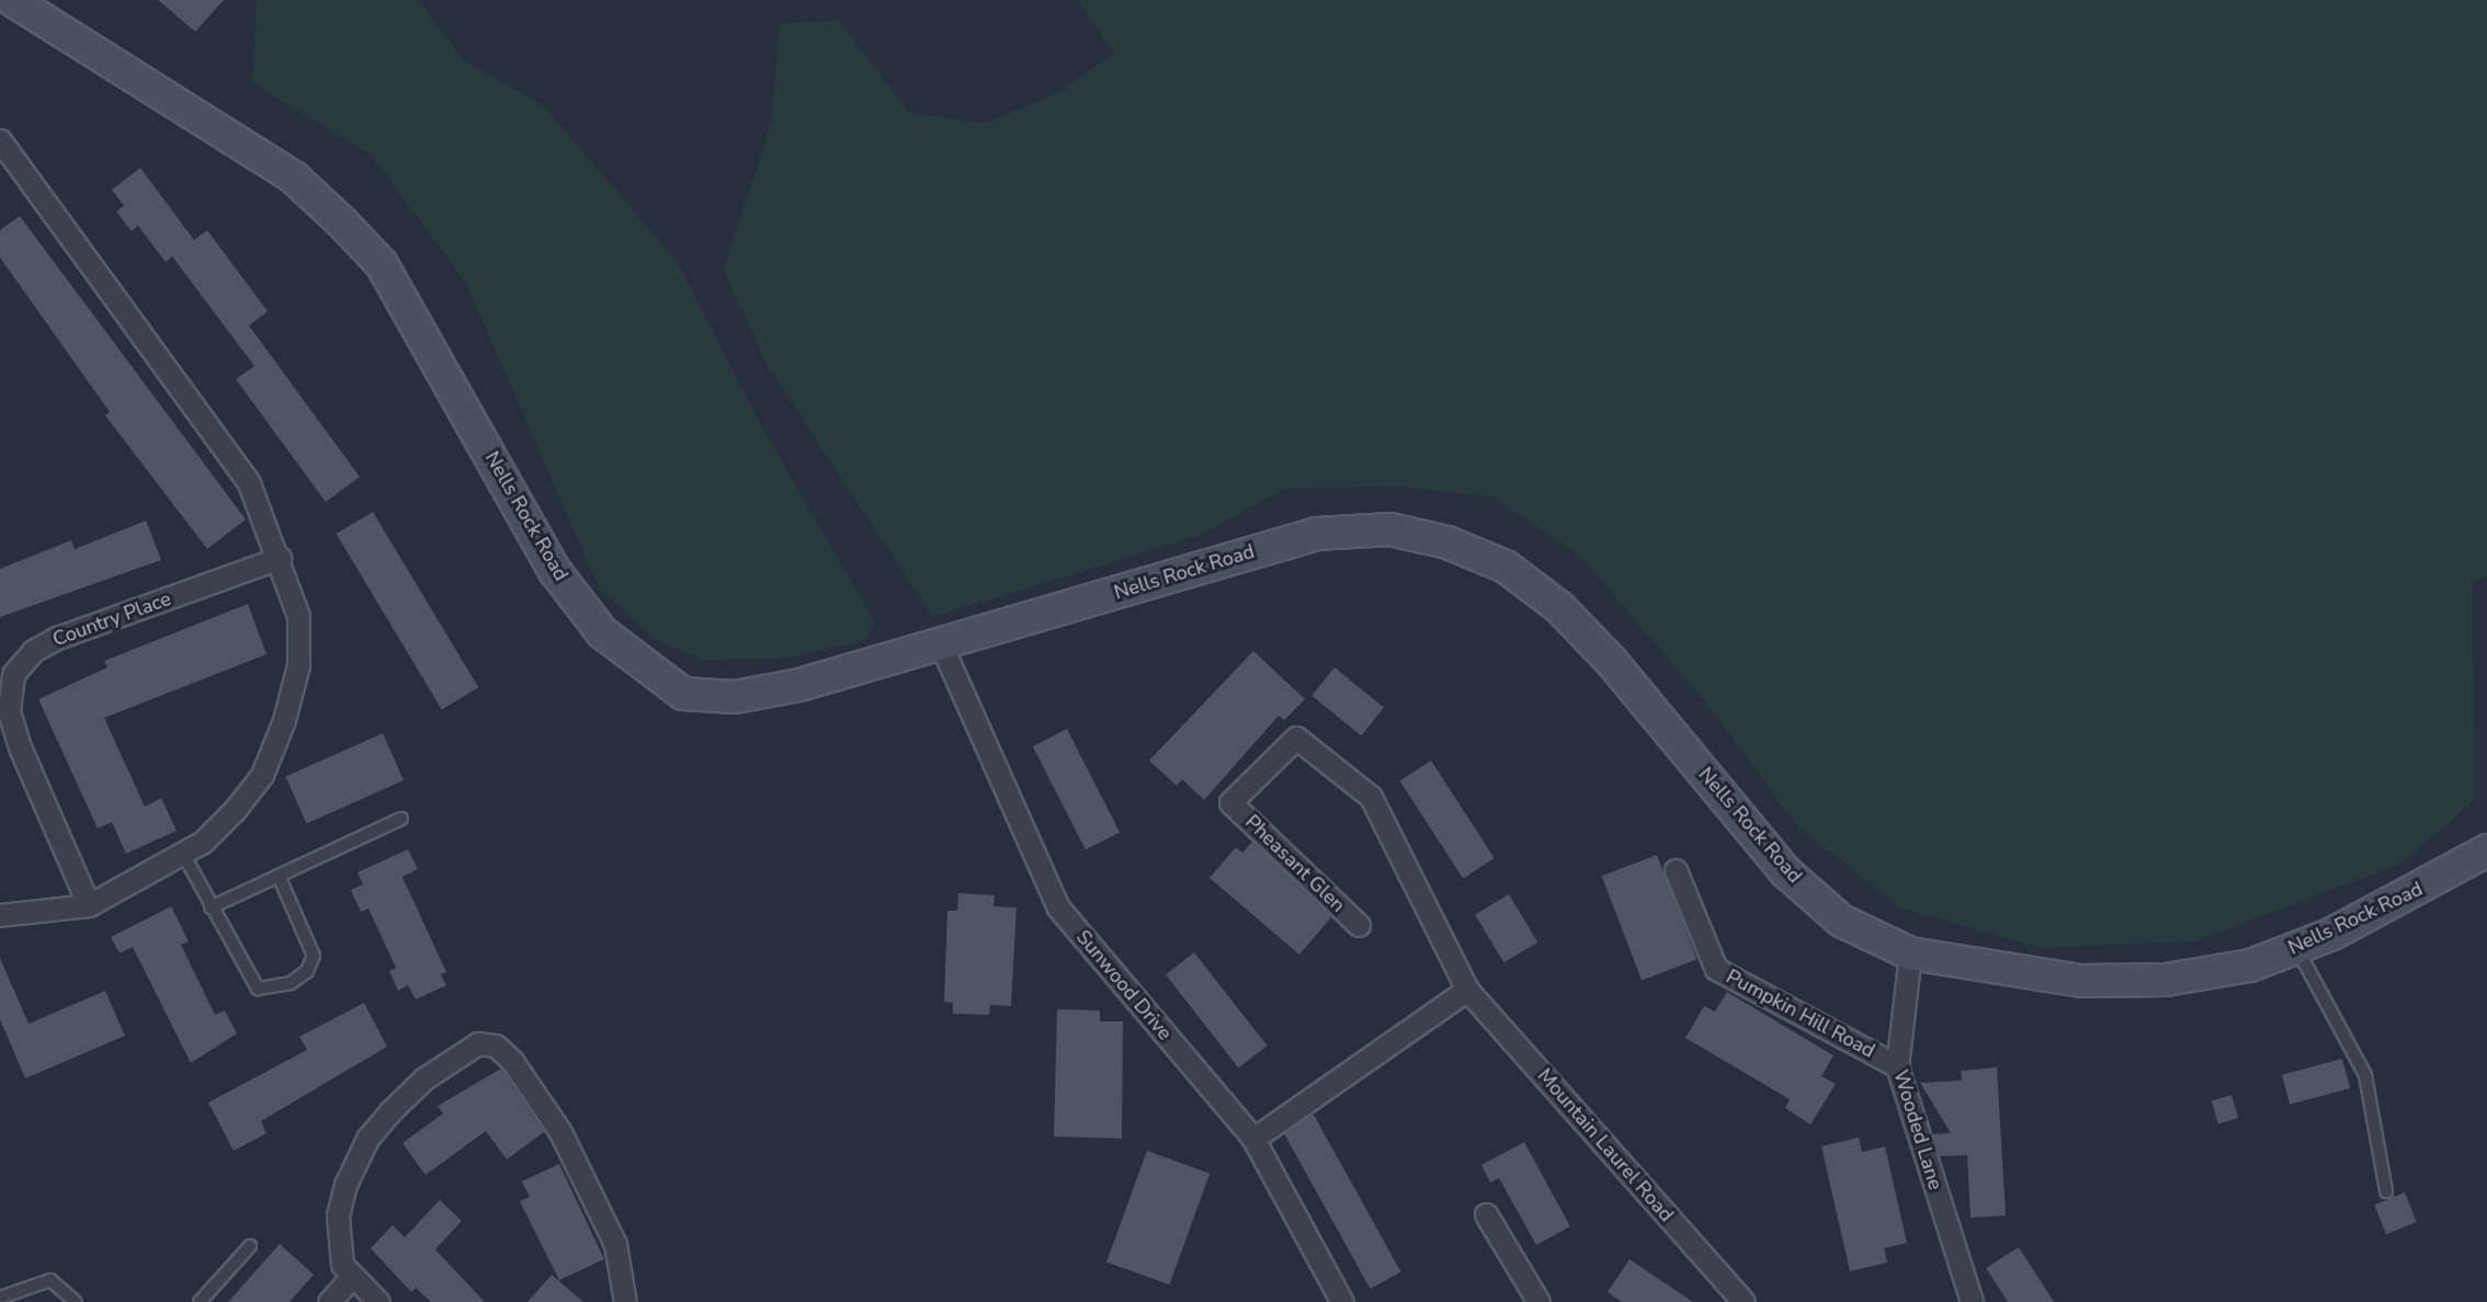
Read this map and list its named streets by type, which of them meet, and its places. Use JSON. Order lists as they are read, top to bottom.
{
  "streets": {
    "main road": ["Nells Rock Road"],
    "street": [
      "Country Place",
      "Pheasant Glen",
      "Sunwood Drive",
      "Pumpkin Hill Road",
      "Wooded Lane",
      "Mountain Laurel Road"
    ]
  },
  "crossings": [
    ["Nells Rock Road", "Sunwood Drive"],
    ["Nells Rock Road", "Wooded Lane"],
    ["Pheasant Glen", "Mountain Laurel Road"],
    ["Pumpkin Hill Road", "Wooded Lane"]
  ]
}
